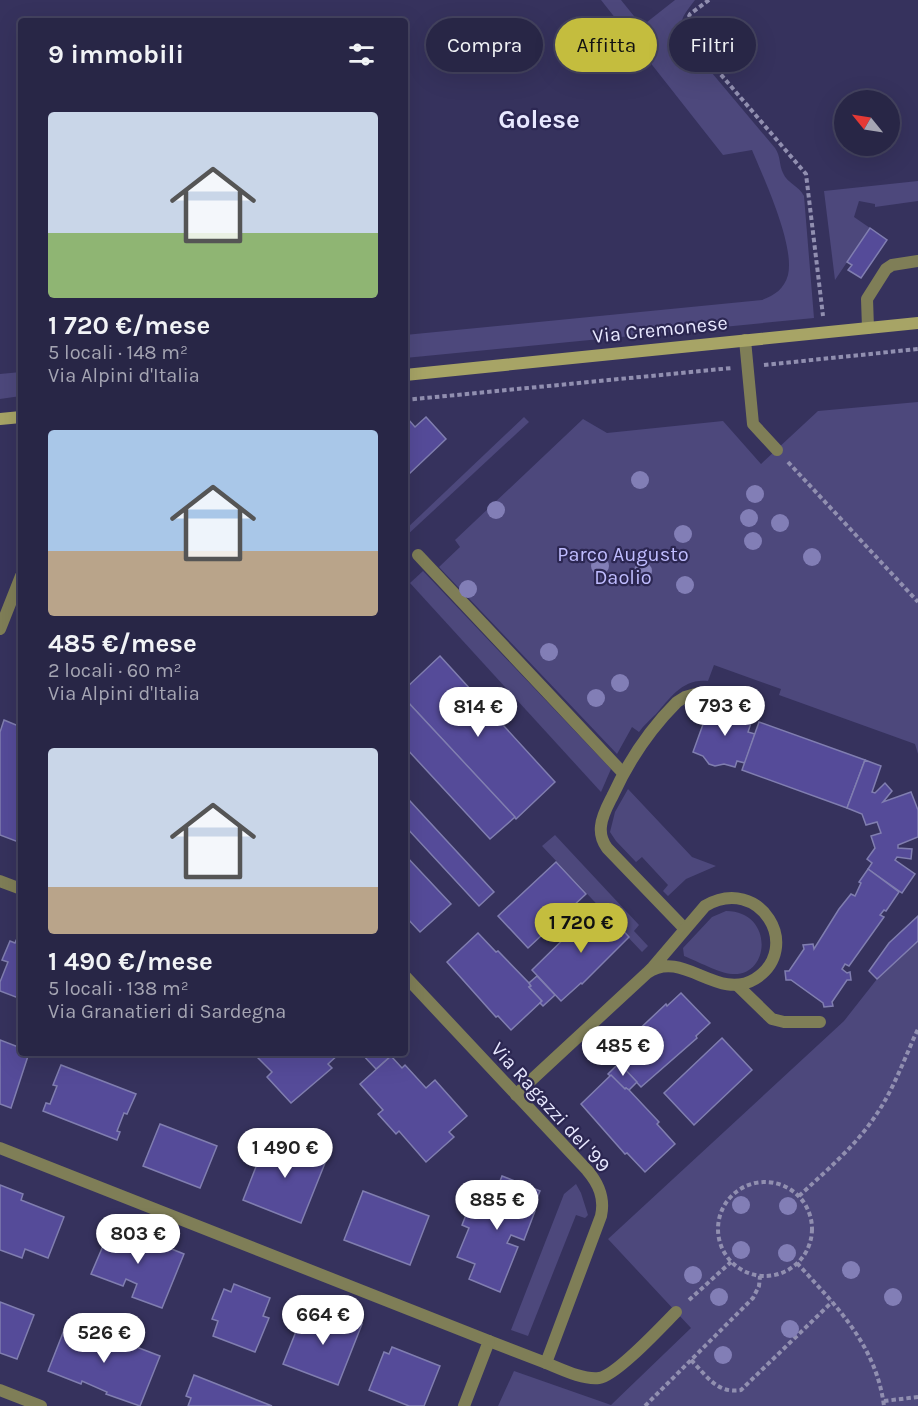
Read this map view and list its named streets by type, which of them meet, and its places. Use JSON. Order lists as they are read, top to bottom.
{
  "streets": {
    "main road": ["Via Cremonese"],
    "street": ["Via Ragazzi del '99"]
  },
  "districts": ["Golese"],
  "parks": ["Parco Augusto Daolio"],
  "north": "top left",
  "page": {
    "chip": ["Compra", "Affitta", "Filtri"],
    "heading": "9 immobili",
    "list": [
      {
        "name": "1 720 €/mese",
        "note": "5 locali · 148 m² · Via Alpini d'Italia"
      },
      {
        "name": "485 €/mese",
        "note": "2 locali · 60 m² · Via Alpini d'Italia"
      },
      {
        "name": "1 490 €/mese",
        "note": "5 locali · 138 m² · Via Granatieri di Sardegna"
      }
    ],
    "price": [
      "793 €",
      "814 €",
      "1 720 €",
      "485 €",
      "1 490 €",
      "885 €",
      "803 €",
      "664 €",
      "526 €"
    ]
  }
}
